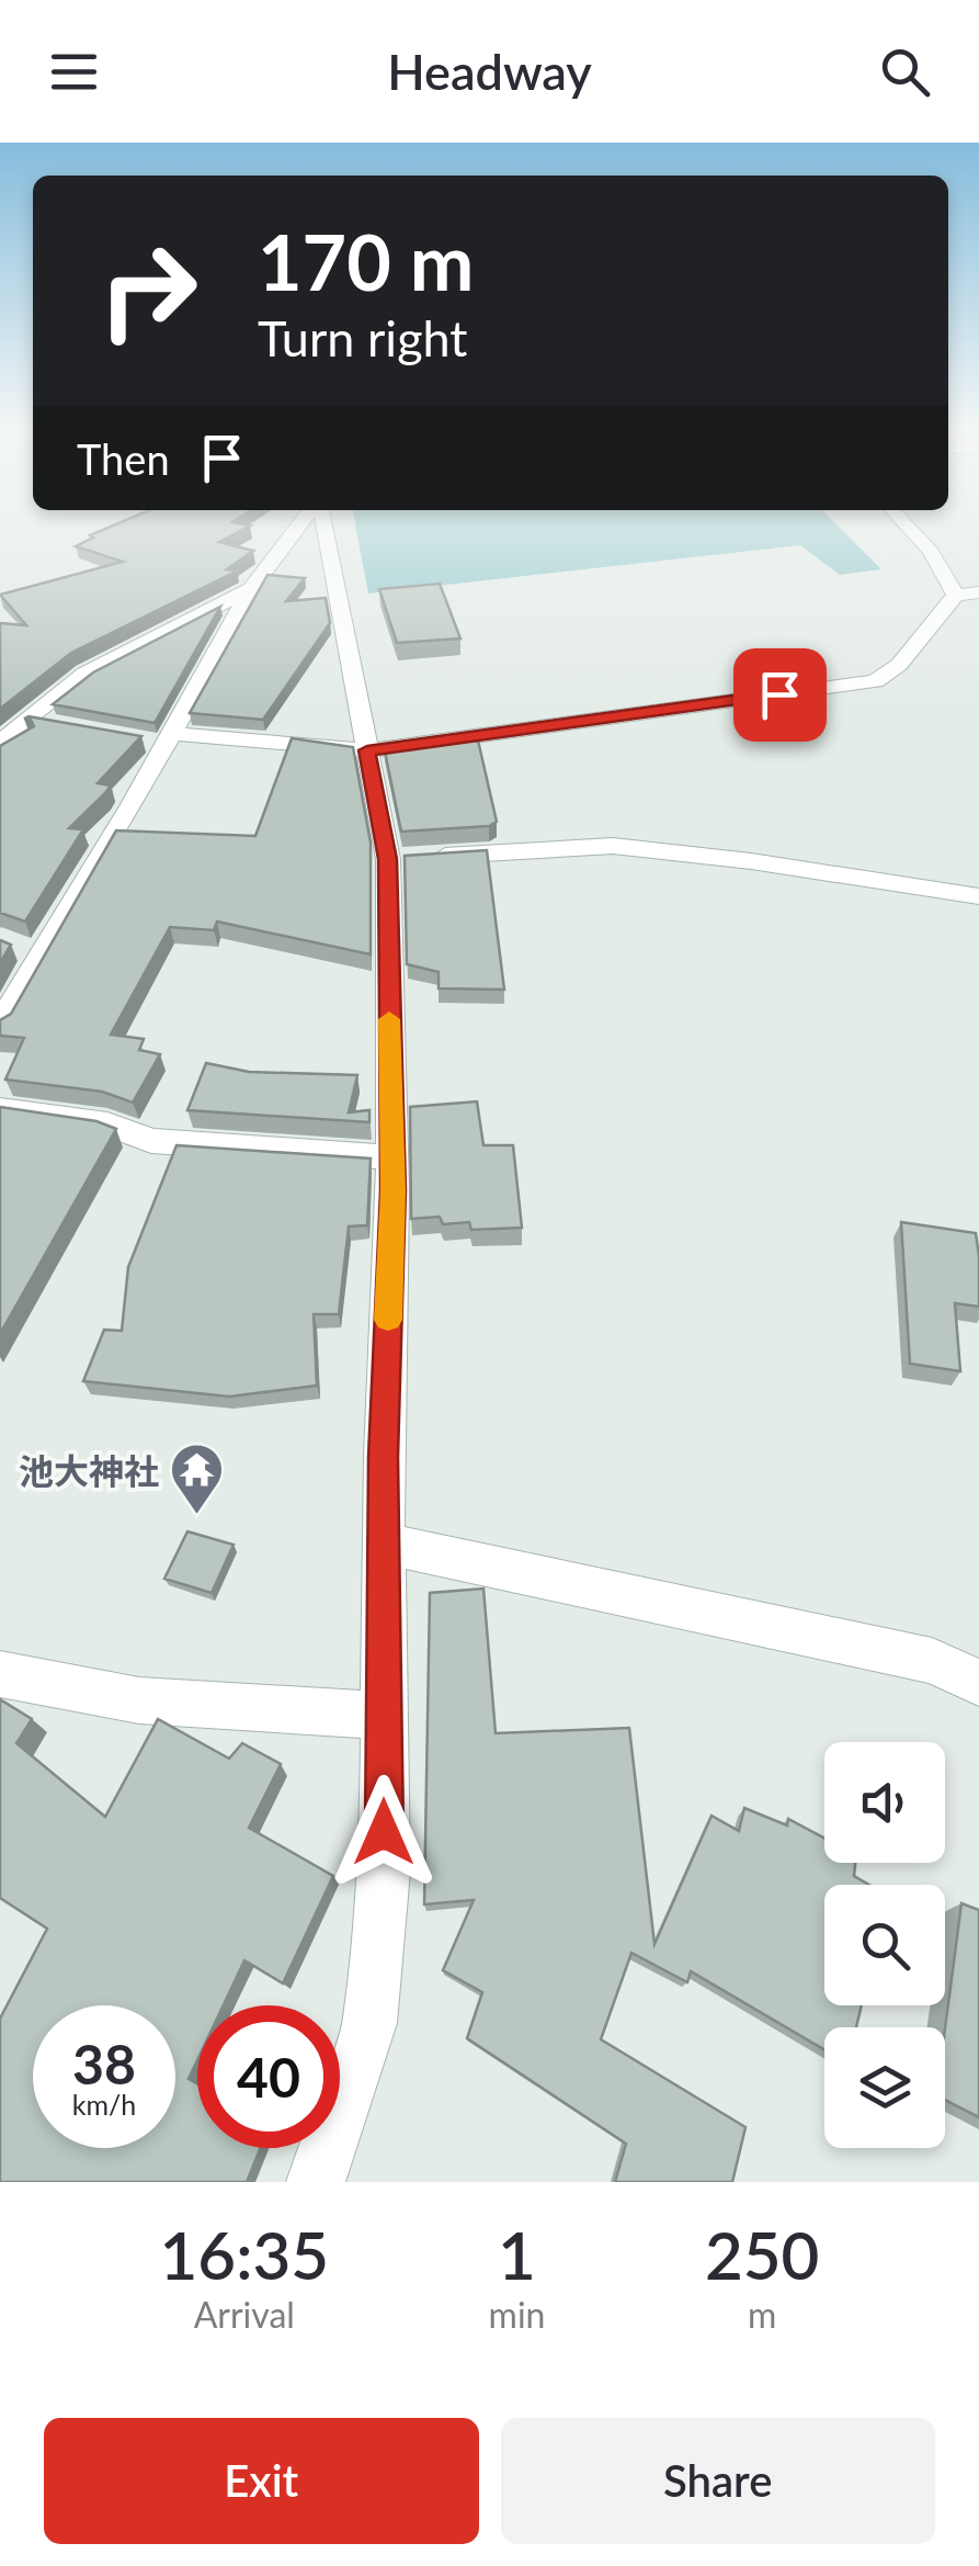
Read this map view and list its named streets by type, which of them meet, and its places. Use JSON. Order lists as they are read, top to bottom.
{
  "places": {
    "temple": ["池大神社"]
  },
  "page": {
    "header": "Headway",
    "turn": ["170 m", "Turn right"],
    "then": "Then",
    "speed": "38 km/h",
    "limit": "40",
    "eta": [
      "16:35",
      "Arrival",
      "1",
      "min",
      "250",
      "m"
    ],
    "buttons": ["Exit", "Share"]
  }
}
